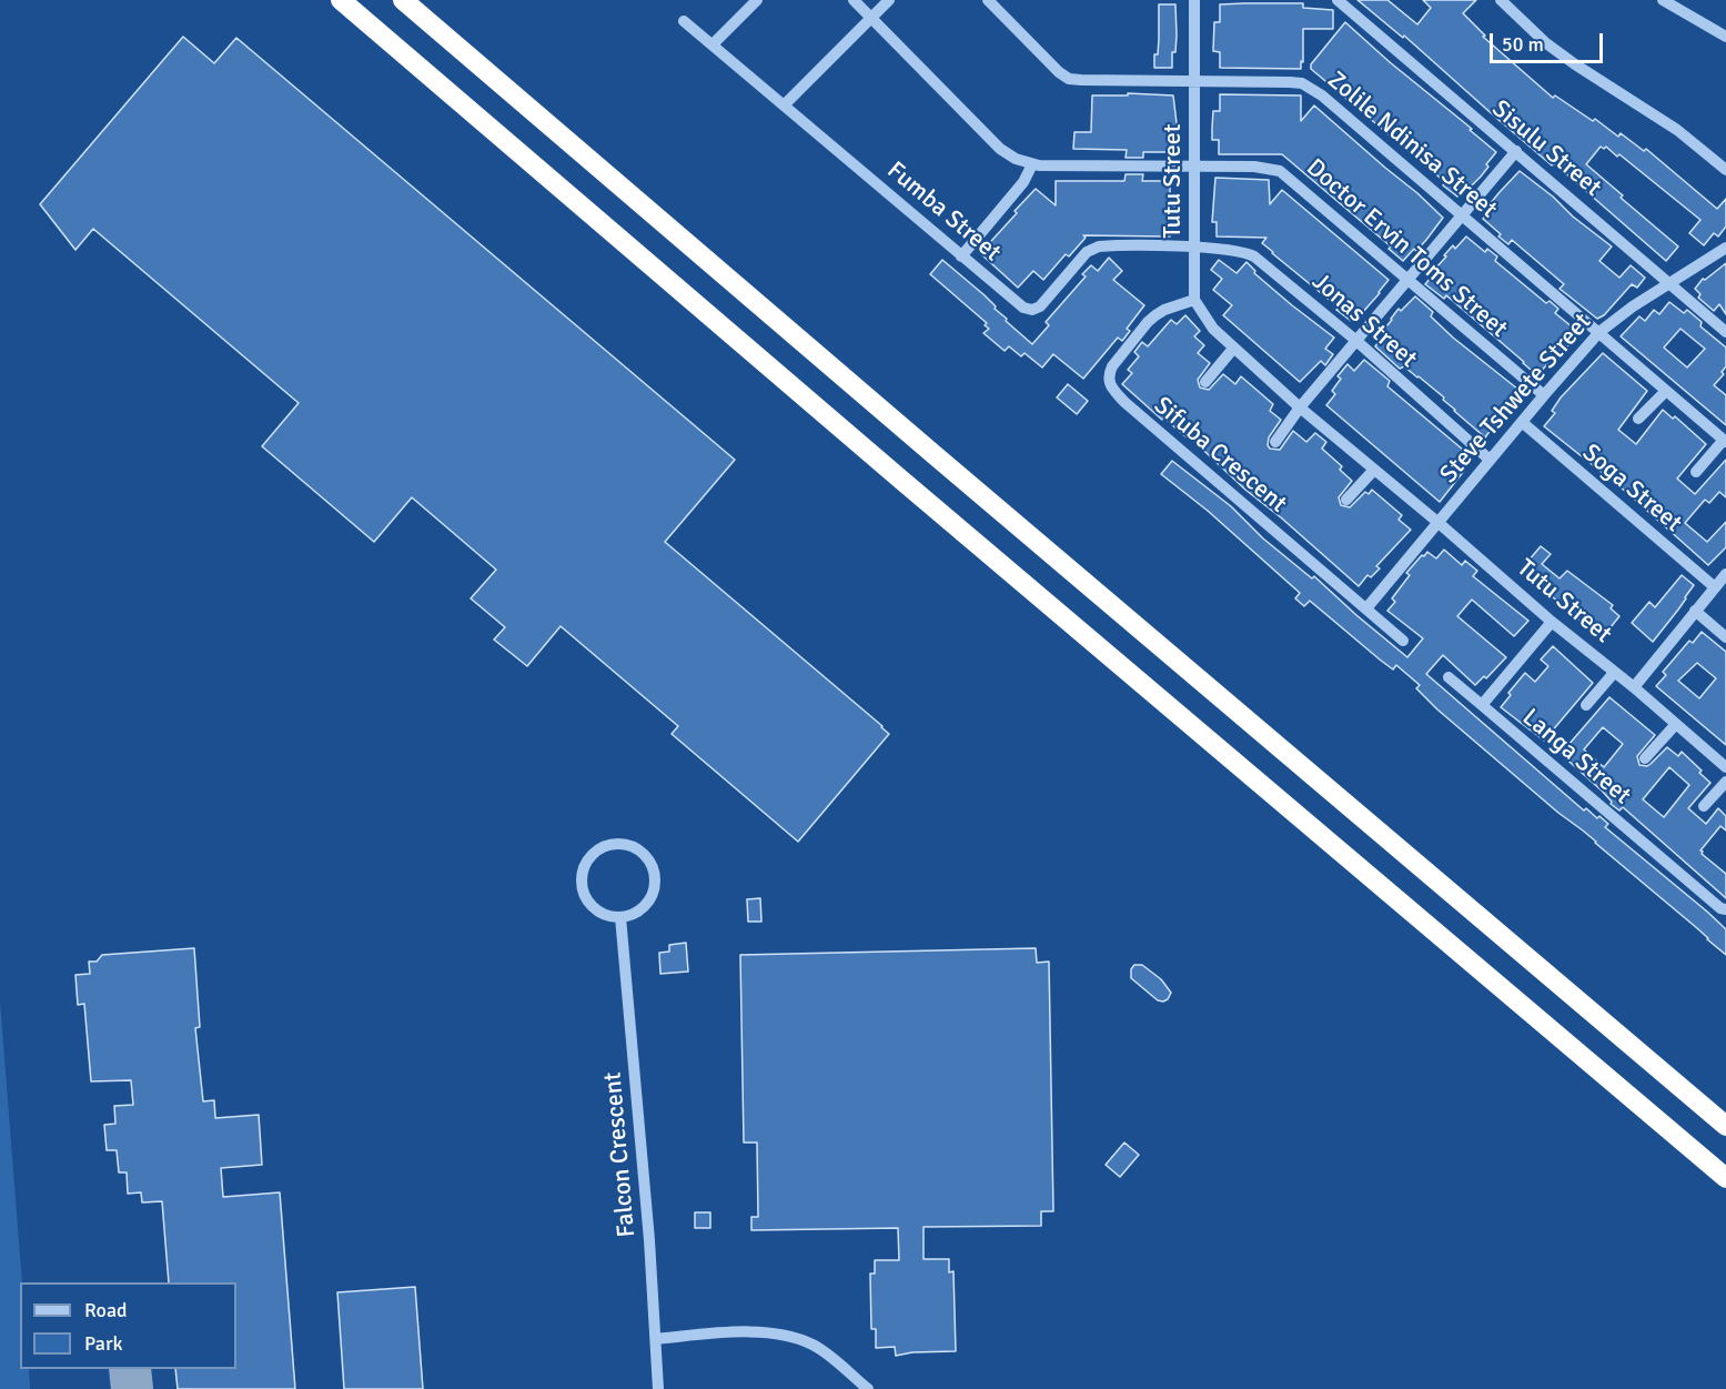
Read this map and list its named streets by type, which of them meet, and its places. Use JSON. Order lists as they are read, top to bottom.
{
  "streets": {
    "street": [
      "Zolile Ndinisa Street",
      "Sisulu Street",
      "Tutu Street",
      "Fumba Street",
      "Doctor Ervin Toms Street",
      "Jonas Street",
      "Steve Tshwete Street",
      "Sifuba Crescent",
      "Soga Street",
      "Langa Street",
      "Falcon Crescent"
    ]
  },
  "crossings": [
    ["Zolile Ndinisa Street", "Tutu Street"],
    ["Zolile Ndinisa Street", "Steve Tshwete Street"],
    ["Sisulu Street", "Steve Tshwete Street"],
    ["Tutu Street", "Fumba Street"],
    ["Tutu Street", "Doctor Ervin Toms Street"],
    ["Tutu Street", "Jonas Street"],
    ["Tutu Street", "Steve Tshwete Street"],
    ["Tutu Street", "Sifuba Crescent"],
    ["Fumba Street", "Jonas Street"],
    ["Doctor Ervin Toms Street", "Steve Tshwete Street"],
    ["Jonas Street", "Steve Tshwete Street"],
    ["Steve Tshwete Street", "Sifuba Crescent"],
    ["Steve Tshwete Street", "Soga Street"]
  ],
  "legend": ["Road", "Park"],
  "scale_bar": "50 m"
}
